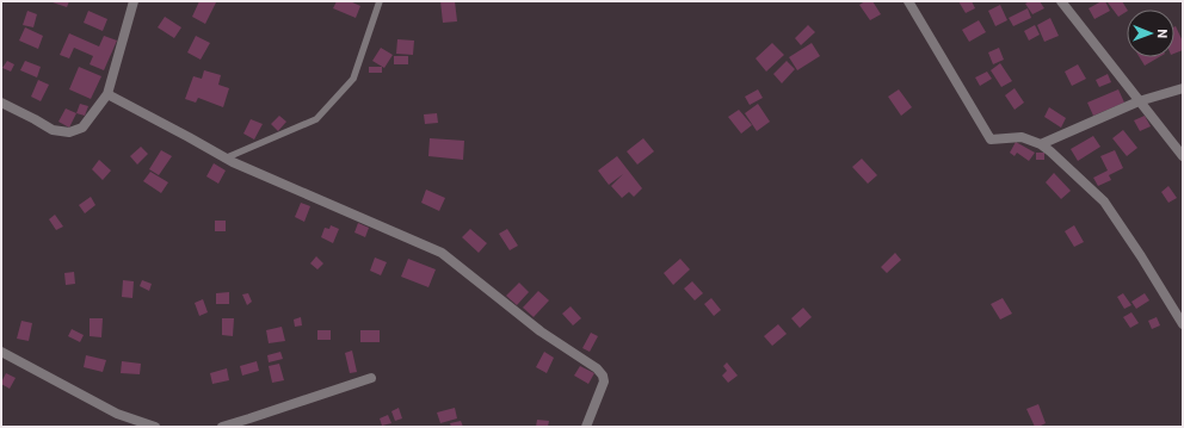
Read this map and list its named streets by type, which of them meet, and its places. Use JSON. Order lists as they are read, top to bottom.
{
  "north": "right"
}
